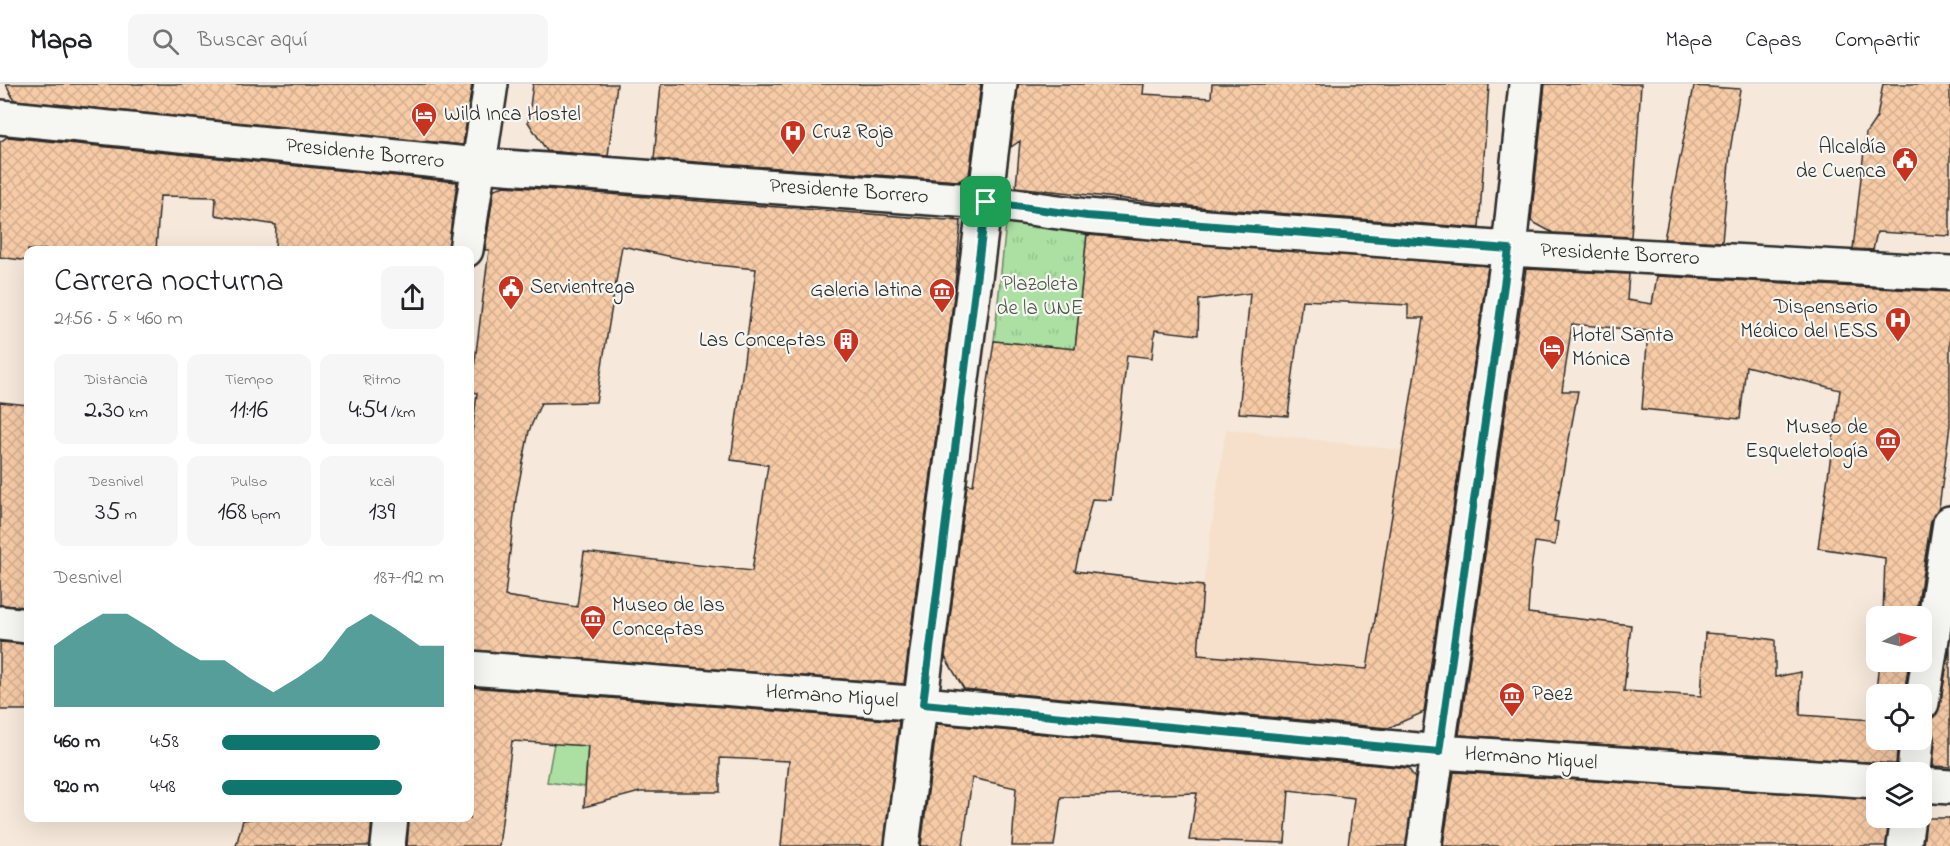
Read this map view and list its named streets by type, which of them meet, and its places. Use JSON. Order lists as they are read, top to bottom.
{
  "streets": {
    "street": ["Presidente Borrero", "Hermano Miguel"]
  },
  "parks": ["Plazoleta de la UNE"],
  "places": {
    "hotel": ["Wild Inca Hostel", "Hotel Santa Mónica"],
    "hospital": ["Cruz Roja", "Dispensario Médico del IESS"],
    "public building": ["Alcaldía de Cuenca", "Servientrega"],
    "museum": [
      "Galeria latina",
      "Museo de Esqueletología",
      "Museo de las Conceptas",
      "Paez"
    ],
    "building": ["Las Conceptas"]
  },
  "north": "right",
  "page": {
    "header": "Mapa",
    "search": "Buscar aquí",
    "nav": ["Mapa", "Capas", "Compartir"],
    "heading": ["Carrera nocturna", "21:56 · 5 × 460 m"],
    "stats": [
      ["Distancia", "2.30 km"],
      ["Tiempo", "11:16"],
      ["Ritmo", "4:54 /km"],
      ["Desnivel", "35 m"],
      ["Pulso", "168 bpm"],
      ["kcal", "139"]
    ],
    "chart": ["Desnivel", "187–192 m"],
    "list": [
      {
        "name": "460 m",
        "note": "4:58"
      },
      {
        "name": "920 m",
        "note": "4:48"
      }
    ]
  }
}
